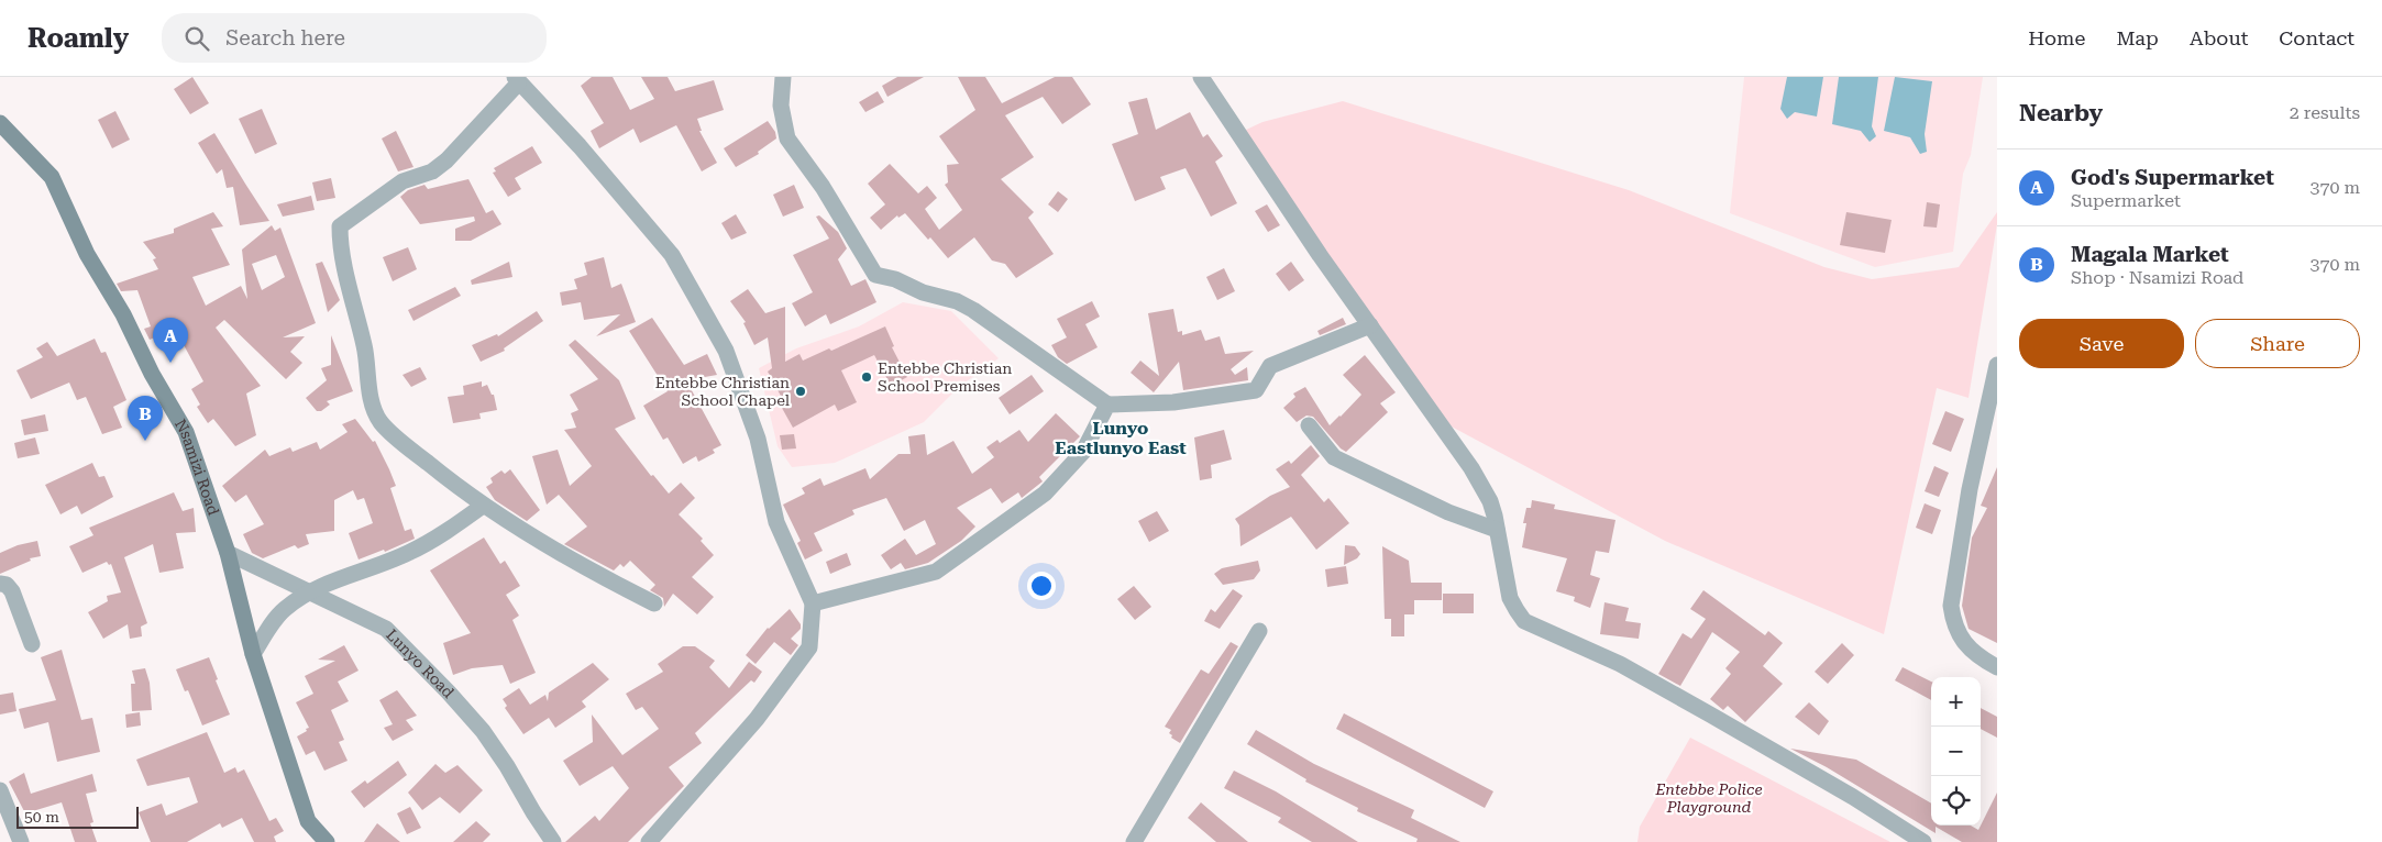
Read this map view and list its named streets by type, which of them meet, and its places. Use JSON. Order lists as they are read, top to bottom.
{
  "streets": {
    "street": ["Nsamizi Road", "Lunyo Road"]
  },
  "crossings": [
    ["Nsamizi Road", "Lunyo Road"]
  ],
  "districts": ["Lunyo Eastlunyo East"],
  "parks": ["Entebbe Police Playground"],
  "places": ["Entebbe Christian School Premises", "Entebbe Christian School Chapel"],
  "scale_bar": "50 m",
  "page": {
    "header": "Roamly",
    "search": "Search here",
    "nav": [
      "Home",
      "Map",
      "About",
      "Contact"
    ],
    "heading": ["Nearby", "2 results"],
    "list": [
      {
        "mark": "A",
        "name": "God's Supermarket",
        "note": "Supermarket",
        "value": "370 m"
      },
      {
        "mark": "B",
        "name": "Magala Market",
        "note": "Shop · Nsamizi Road",
        "value": "370 m"
      }
    ],
    "buttons": ["Save", "Share"],
    "pins": ["A", "B"],
    "map_buttons": ["+", "−"],
    "scale": "50 m"
  }
}
